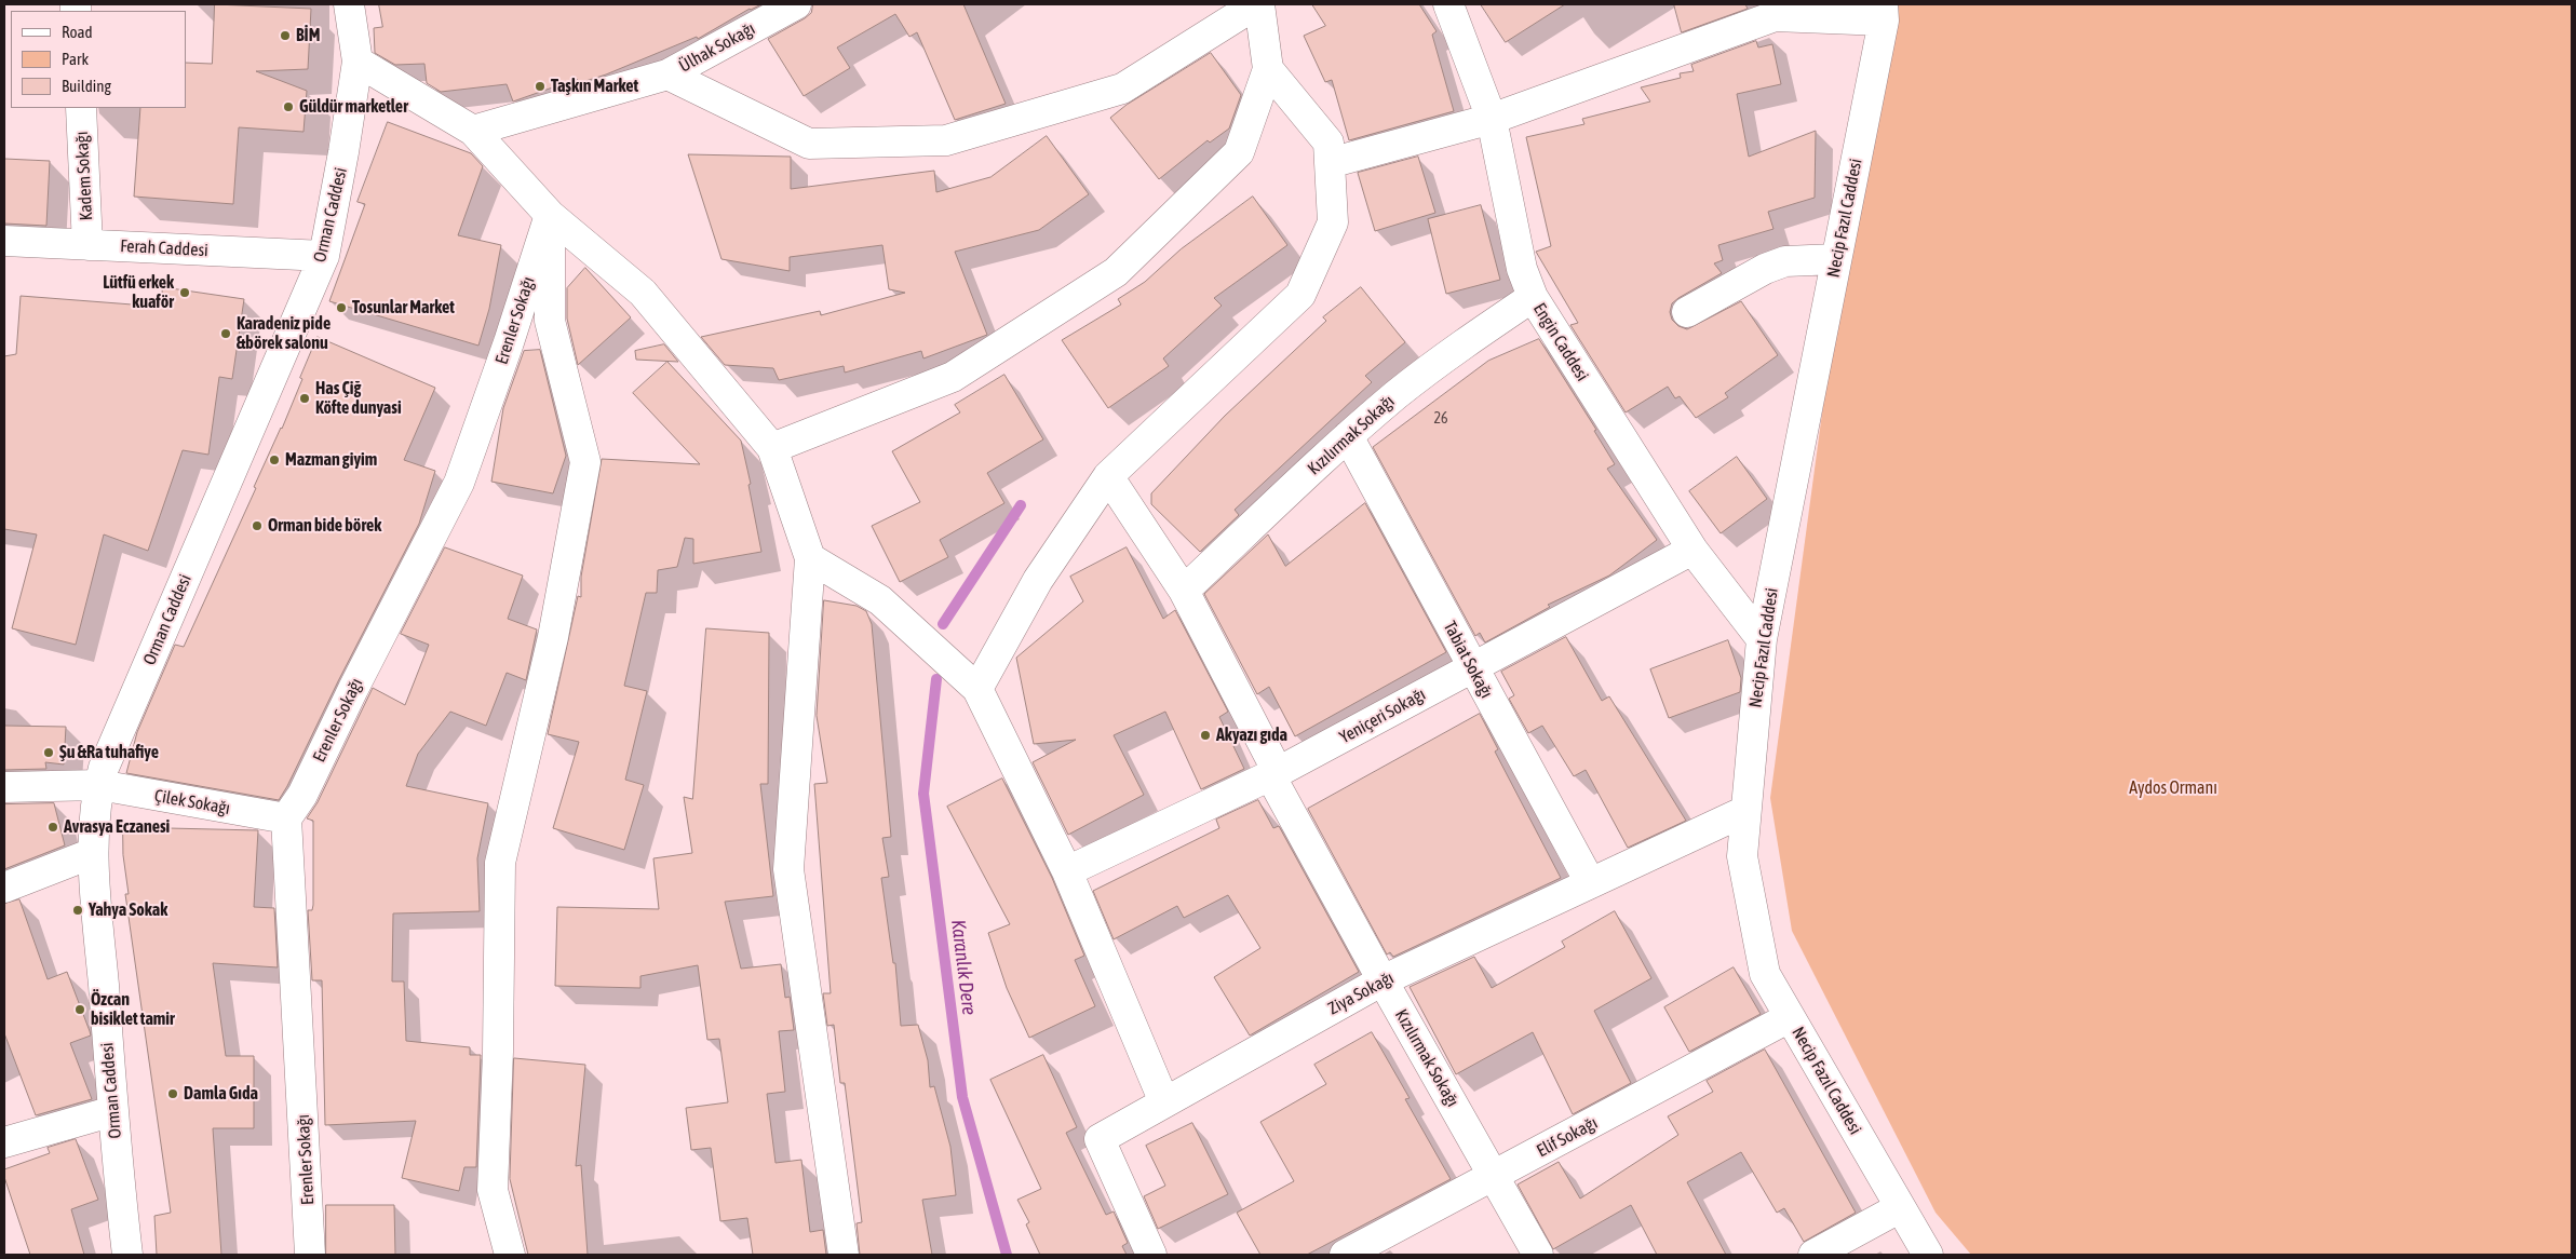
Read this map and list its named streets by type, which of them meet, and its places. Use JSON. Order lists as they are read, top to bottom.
{
  "streets": {
    "street": [
      "Ülhak Sokağı",
      "Kadem Sokağı",
      "Orman Caddesi",
      "Necip Fazıl Caddesi",
      "Ferah Caddesi",
      "Erenler Sokağı",
      "Engin Caddesi",
      "Kızılırmak Sokağı",
      "Tabiat Sokağı",
      "Yeniçeri Sokağı",
      "Çilek Sokağı",
      "Ziya Sokağı",
      "Elif Sokağı"
    ]
  },
  "crossings": [
    ["Kadem Sokağı", "Ferah Caddesi"],
    ["Orman Caddesi", "Ferah Caddesi"],
    ["Orman Caddesi", "Çilek Sokağı"],
    ["Necip Fazıl Caddesi", "Engin Caddesi"],
    ["Necip Fazıl Caddesi", "Ziya Sokağı"],
    ["Necip Fazıl Caddesi", "Elif Sokağı"],
    ["Erenler Sokağı", "Çilek Sokağı"],
    ["Engin Caddesi", "Kızılırmak Sokağı"],
    ["Engin Caddesi", "Yeniçeri Sokağı"],
    ["Kızılırmak Sokağı", "Tabiat Sokağı"],
    ["Kızılırmak Sokağı", "Yeniçeri Sokağı"],
    ["Kızılırmak Sokağı", "Ziya Sokağı"],
    ["Kızılırmak Sokağı", "Elif Sokağı"],
    ["Tabiat Sokağı", "Yeniçeri Sokağı"],
    ["Tabiat Sokağı", "Ziya Sokağı"]
  ],
  "water": ["Karanlık Dere"],
  "parks": ["Aydos Ormanı"],
  "places": [
    "BİM",
    "Taşkın Market",
    "Güldür marketler",
    "Lütfü erkek kuaför",
    "Tosunlar Market",
    "Karadeniz pide &börek salonu",
    "Has Çiğ Köfte dunyasi",
    "Mazman giyim",
    "Orman bide börek",
    "Akyazı gıda",
    "Şu &Ra tuhafiye",
    "Avrasya Eczanesi",
    "Yahya Sokak",
    "Özcan bisiklet tamir",
    "Damla Gıda"
  ],
  "house_numbers": ["26"],
  "legend": ["Road", "Park", "Building"]
}
